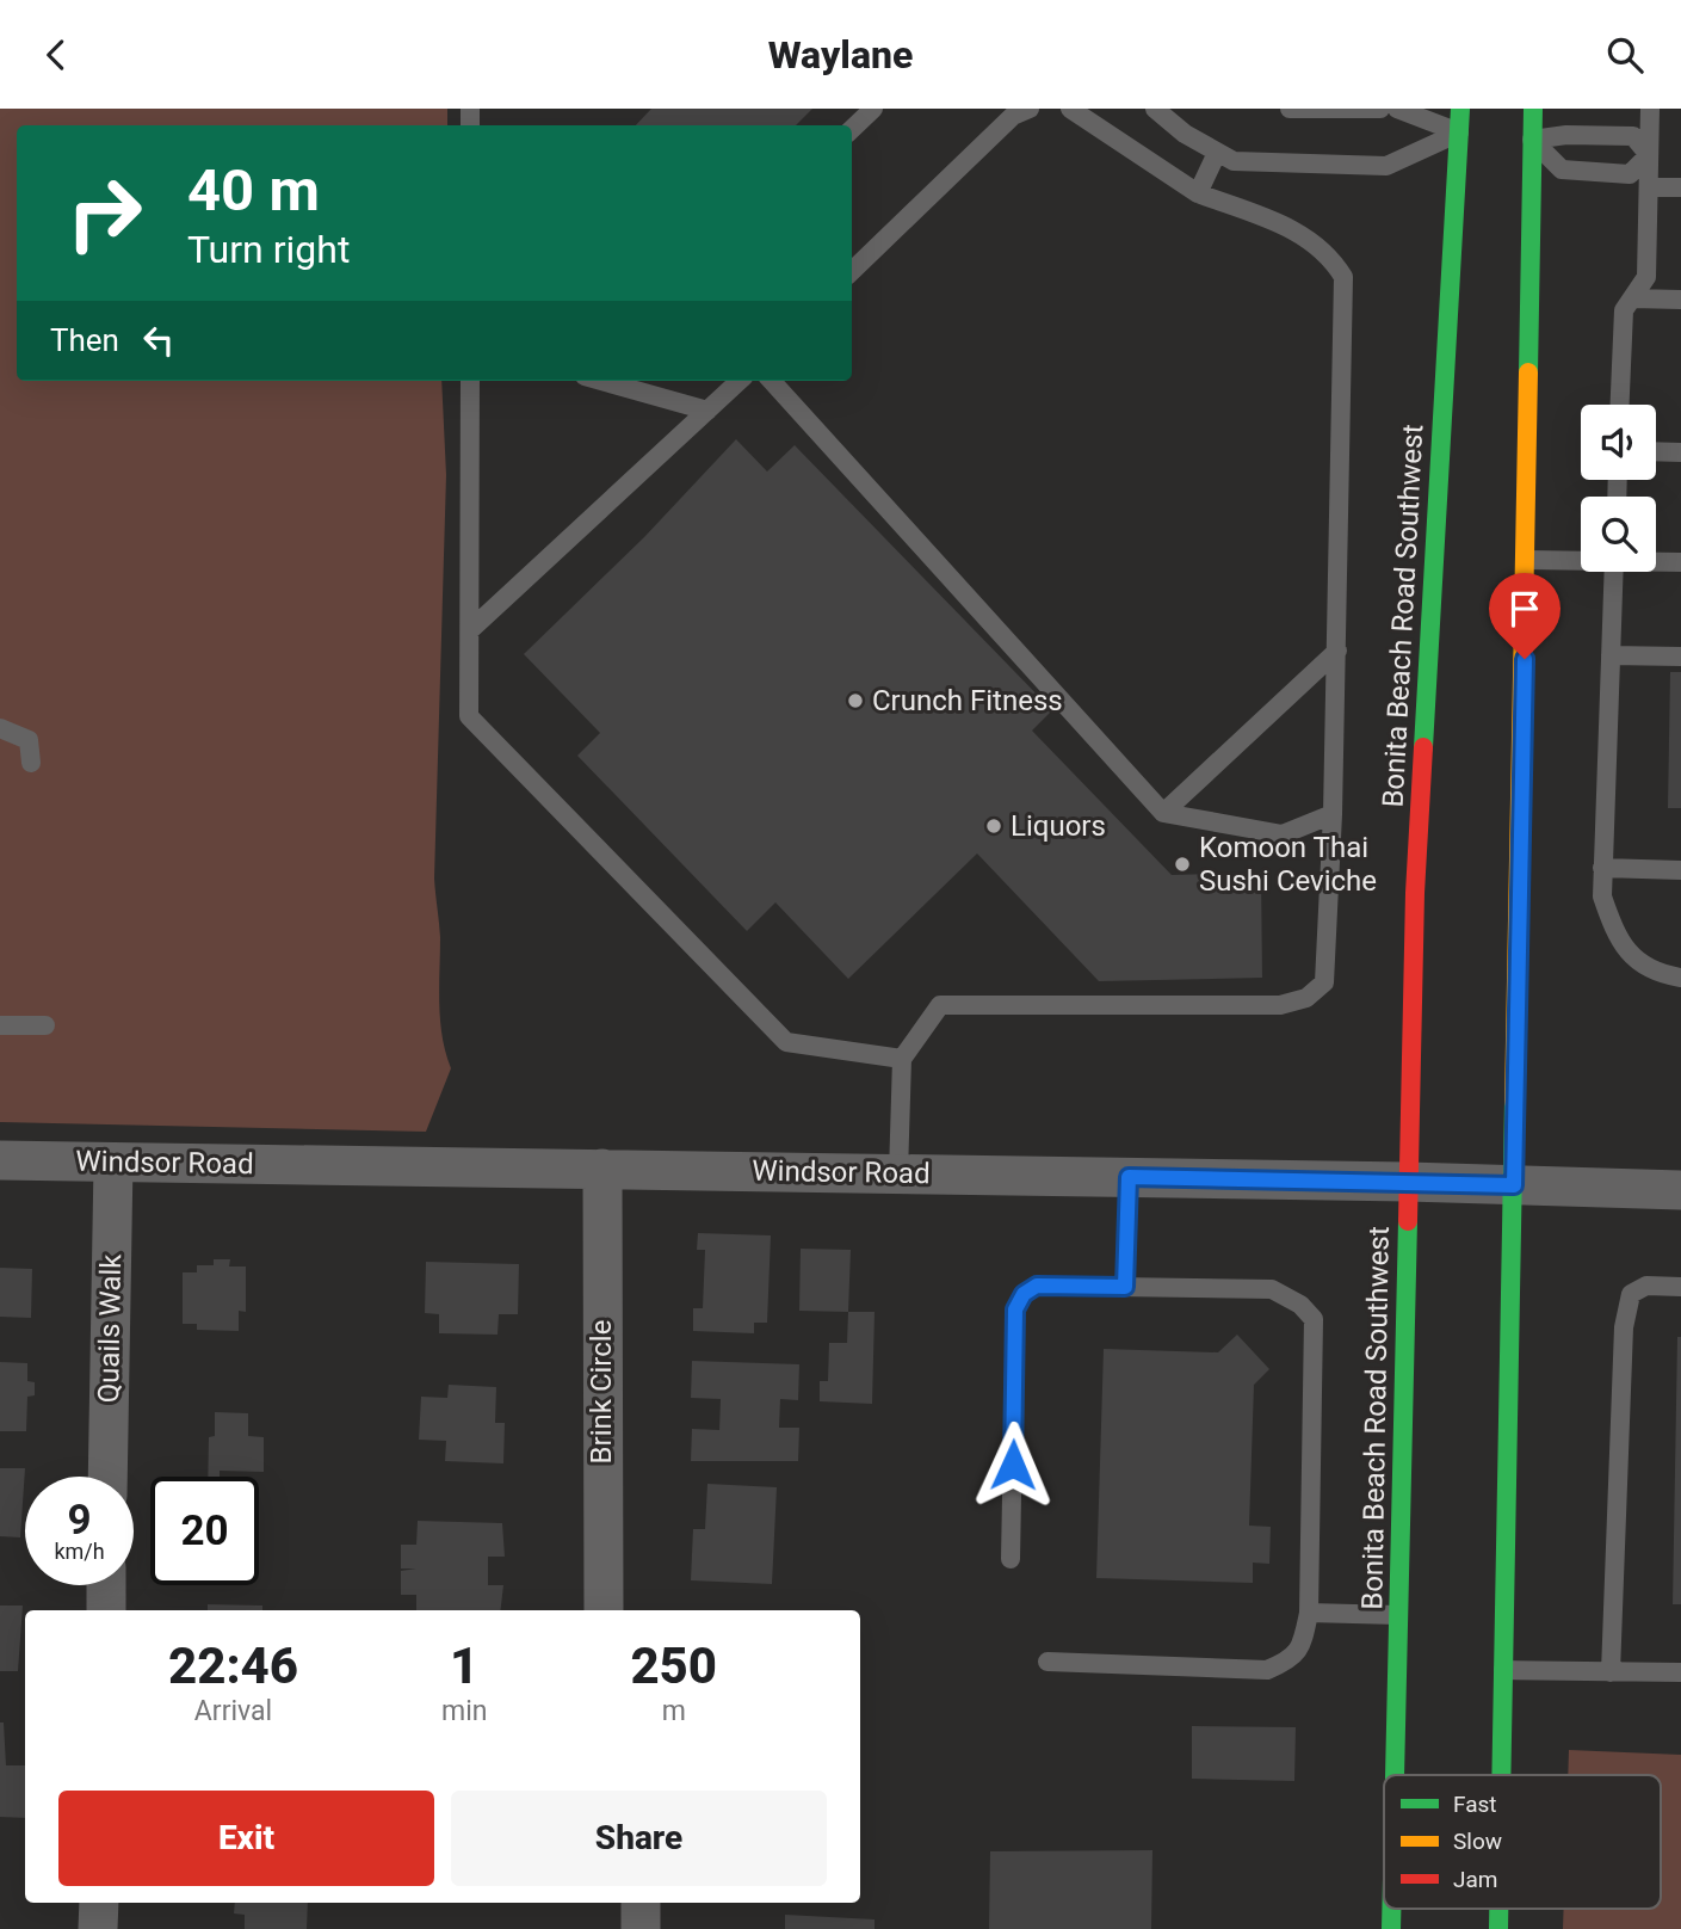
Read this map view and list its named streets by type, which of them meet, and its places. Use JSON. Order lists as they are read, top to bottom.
{
  "streets": {
    "main road": ["Bonita Beach Road Southwest"],
    "street": ["Windsor Road", "Quails Walk", "Brink Circle"]
  },
  "crossings": [
    ["Bonita Beach Road Southwest", "Windsor Road"],
    ["Windsor Road", "Quails Walk"],
    ["Windsor Road", "Brink Circle"]
  ],
  "places": ["Crunch Fitness", "Liquors", "Komoon Thai Sushi Ceviche"],
  "legend": ["Fast", "Slow", "Jam"],
  "page": {
    "header": "Waylane",
    "turn": ["40 m", "Turn right"],
    "then": "Then",
    "speed": "9 km/h",
    "limit": "20",
    "eta": [
      "22:46",
      "Arrival",
      "1",
      "min",
      "250",
      "m"
    ],
    "buttons": ["Exit", "Share"]
  }
}
